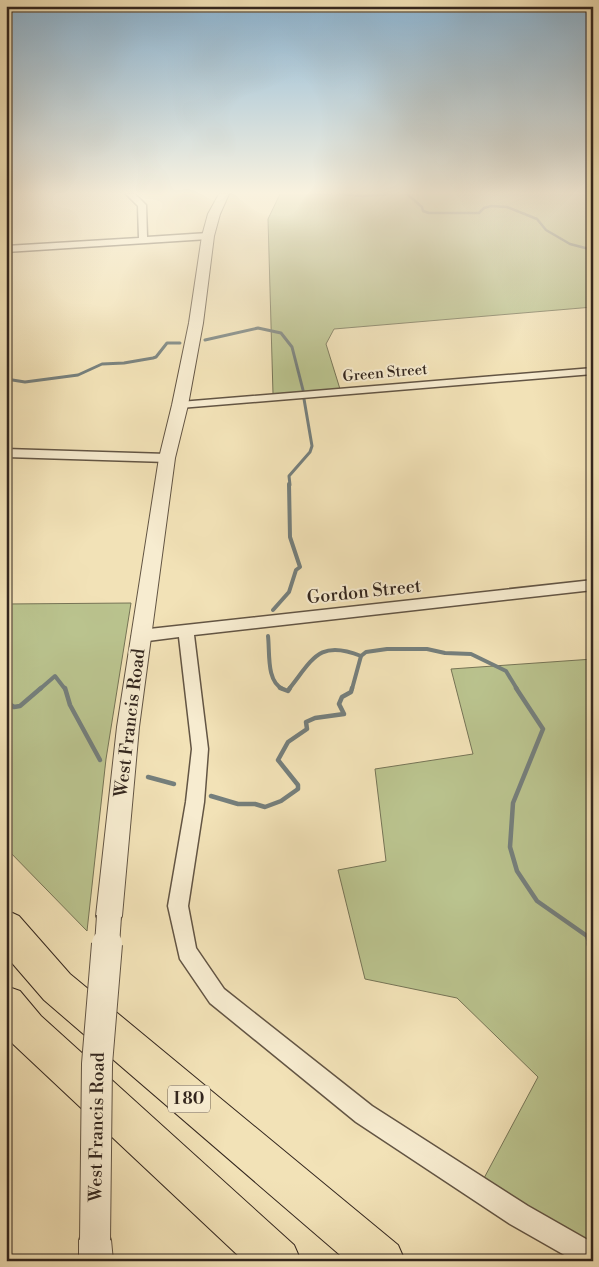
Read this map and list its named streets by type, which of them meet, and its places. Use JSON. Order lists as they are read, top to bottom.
{
  "streets": {
    "highway": ["I 80"],
    "street": ["Green Street", "Gordon Street", "West Francis Road"]
  },
  "crossings": [
    ["Green Street", "West Francis Road"],
    ["Gordon Street", "West Francis Road"]
  ]
}
